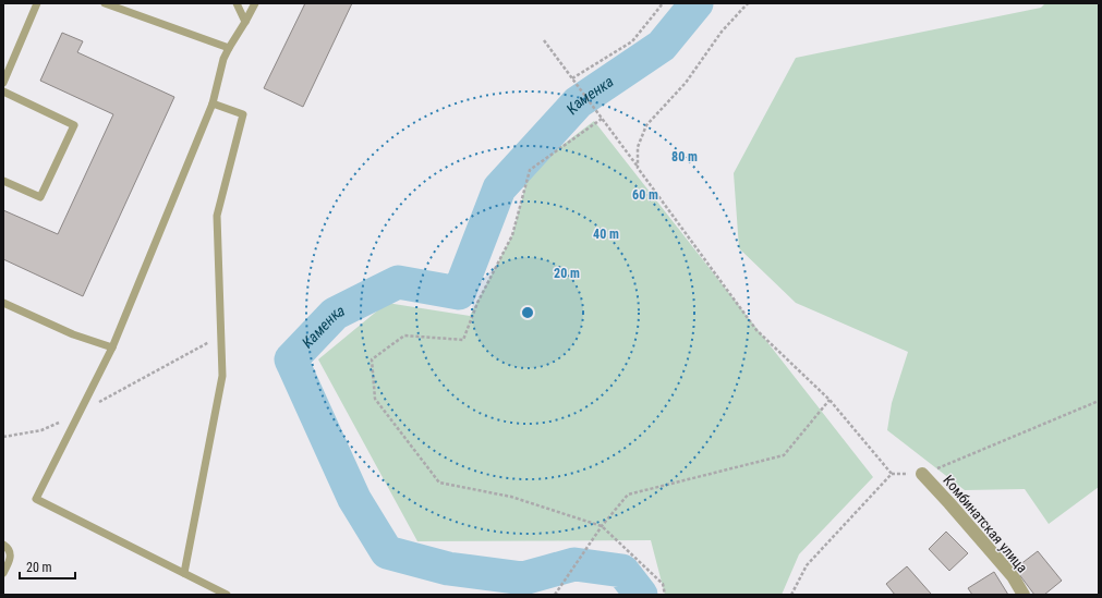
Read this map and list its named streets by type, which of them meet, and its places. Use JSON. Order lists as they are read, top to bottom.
{
  "streets": {
    "street": ["Комбинатская улица"]
  },
  "water": ["Каменка"],
  "scale_bar": "20 m",
  "rings": [
    "80 m",
    "60 m",
    "40 m",
    "20 m"
  ]
}
